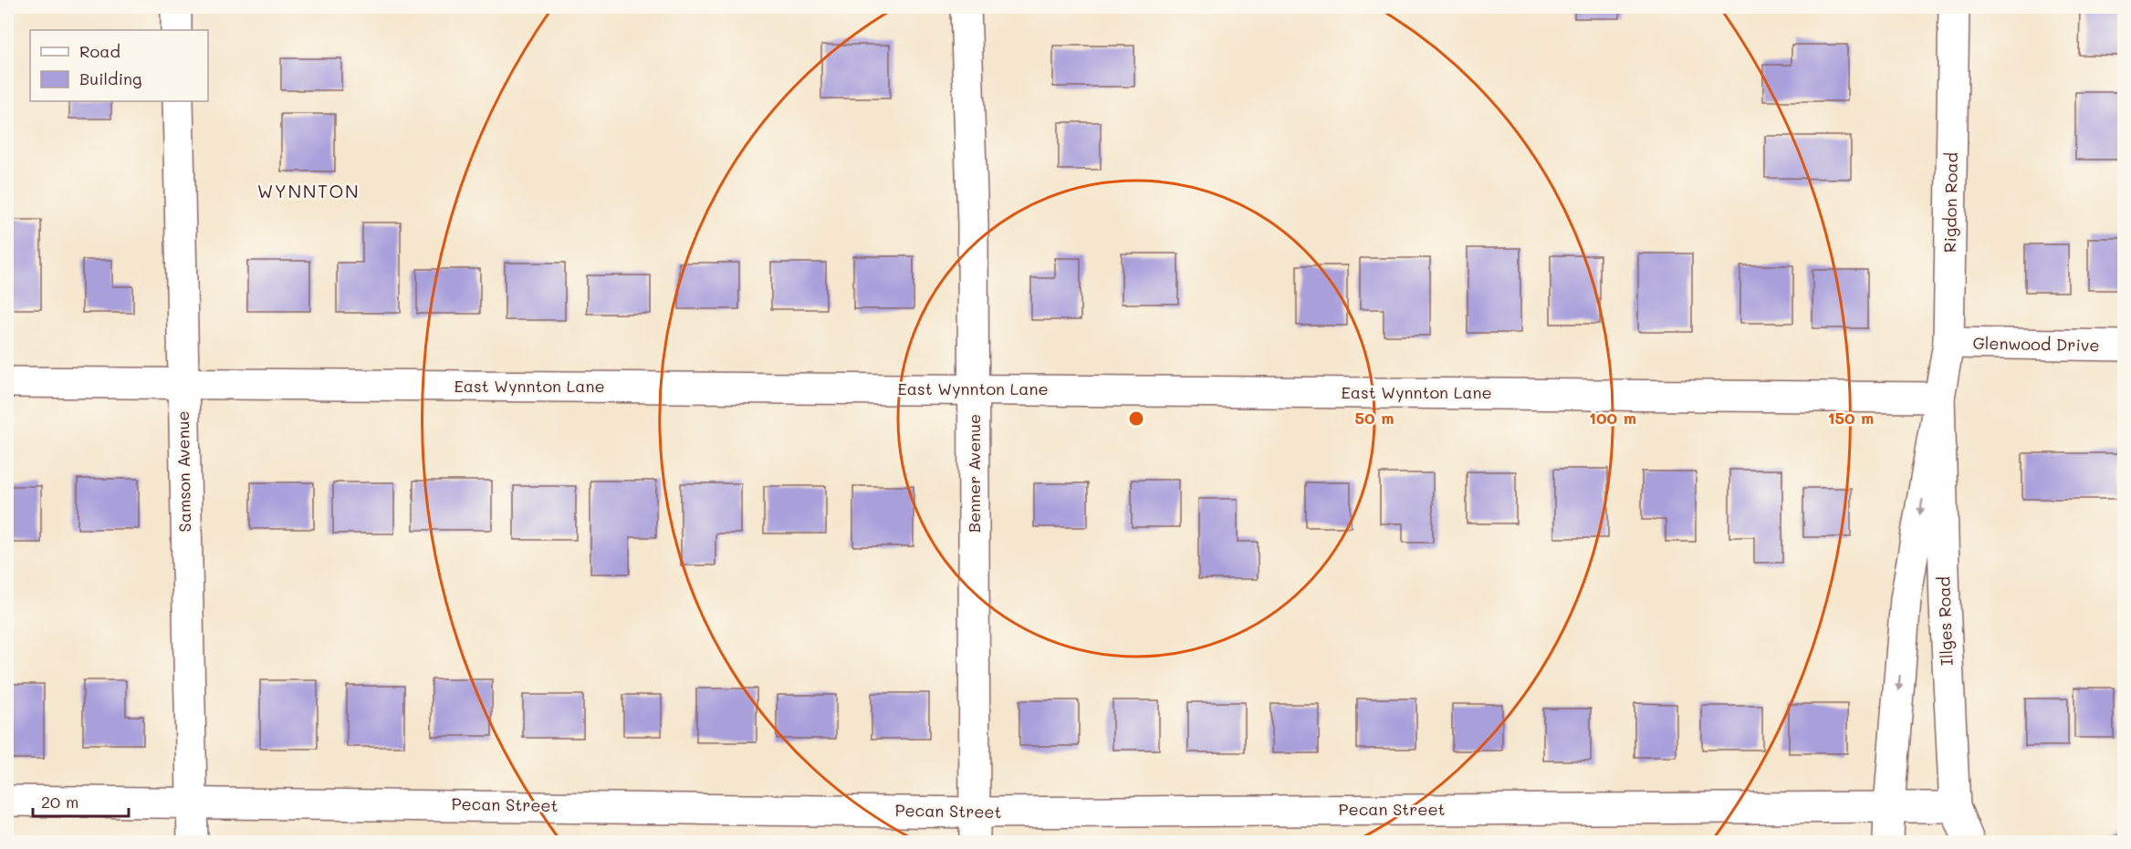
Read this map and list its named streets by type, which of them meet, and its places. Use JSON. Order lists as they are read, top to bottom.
{
  "streets": {
    "street": [
      "Rigdon Road",
      "Glenwood Drive",
      "East Wynnton Lane",
      "Samson Avenue",
      "Benner Avenue",
      "Illges Road",
      "Pecan Street"
    ]
  },
  "crossings": [
    ["Rigdon Road", "Glenwood Drive"],
    ["Rigdon Road", "East Wynnton Lane"],
    ["Rigdon Road", "Illges Road"],
    ["East Wynnton Lane", "Samson Avenue"],
    ["East Wynnton Lane", "Benner Avenue"],
    ["East Wynnton Lane", "Illges Road"],
    ["Samson Avenue", "Pecan Street"],
    ["Benner Avenue", "Pecan Street"]
  ],
  "districts": ["WYNNTON"],
  "legend": ["Road", "Building"],
  "scale_bar": "20 m",
  "rings": ["50 m", "100 m", "150 m"]
}
